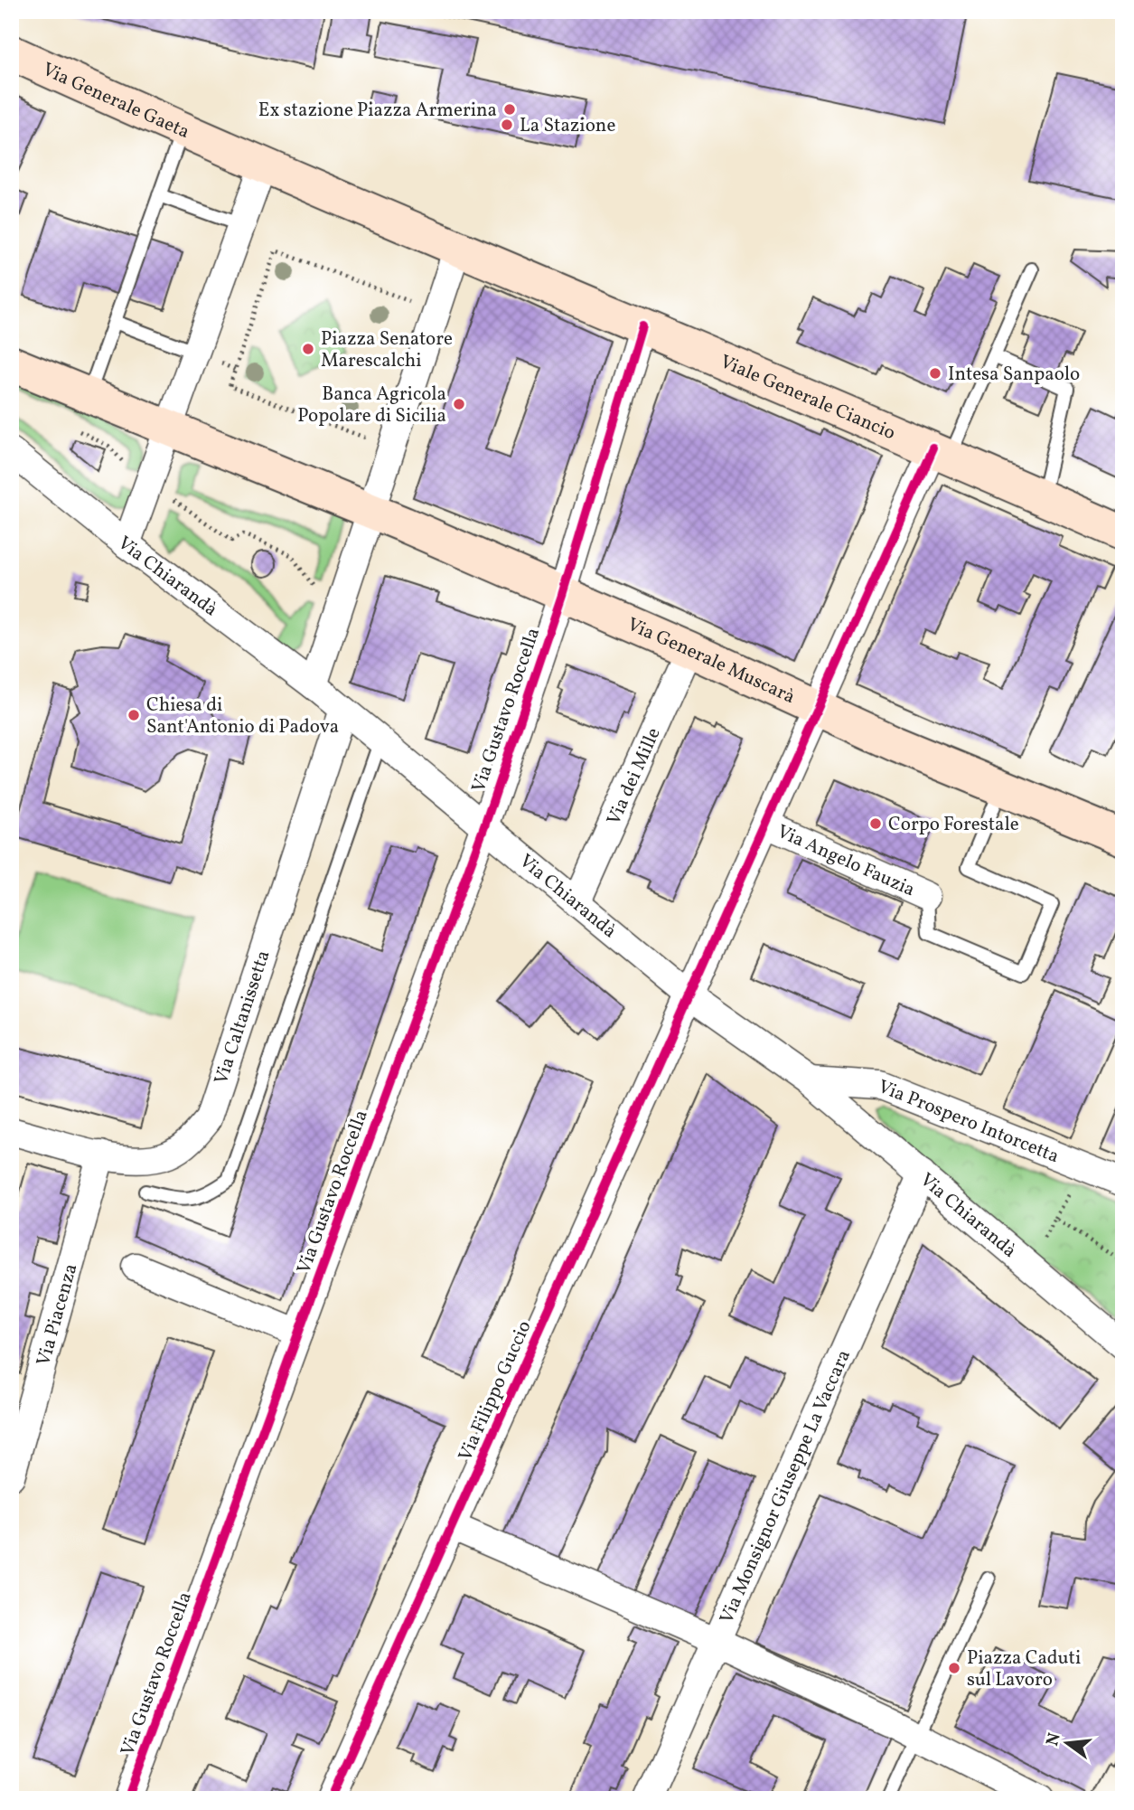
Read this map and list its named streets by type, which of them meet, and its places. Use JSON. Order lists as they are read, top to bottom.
{
  "streets": {
    "main road": ["Via Generale Gaeta", "Viale Generale Ciancio", "Via Generale Muscarà"],
    "street": [
      "Via Chiarandà",
      "Via Gustavo Roccella",
      "Via dei Mille",
      "Via Angelo Fauzia",
      "Via Caltanissetta",
      "Via Prospero Intorcetta",
      "Via Piacenza",
      "Via Filippo Guccio",
      "Via Monsignor Giuseppe La Vaccara"
    ]
  },
  "crossings": [
    ["Via Generale Gaeta", "Viale Generale Ciancio"],
    ["Viale Generale Ciancio", "Via Gustavo Roccella"],
    ["Viale Generale Ciancio", "Via Filippo Guccio"],
    ["Via Chiarandà", "Via Gustavo Roccella"],
    ["Via Chiarandà", "Via dei Mille"],
    ["Via Chiarandà", "Via Caltanissetta"],
    ["Via Chiarandà", "Via Prospero Intorcetta"],
    ["Via Chiarandà", "Via Filippo Guccio"],
    ["Via Chiarandà", "Via Monsignor Giuseppe La Vaccara"],
    ["Via Generale Muscarà", "Via Gustavo Roccella"],
    ["Via Generale Muscarà", "Via dei Mille"],
    ["Via Generale Muscarà", "Via Filippo Guccio"],
    ["Via Angelo Fauzia", "Via Filippo Guccio"],
    ["Via Caltanissetta", "Via Piacenza"]
  ],
  "places": [
    "Ex stazione Piazza Armerina",
    "La Stazione",
    "Piazza Senatore Marescalchi",
    "Intesa Sanpaolo",
    "Banca Agricola Popolare di Sicilia",
    "Chiesa di Sant'Antonio di Padova",
    "Corpo Forestale",
    "Piazza Caduti sul Lavoro"
  ],
  "north": "left"
}
